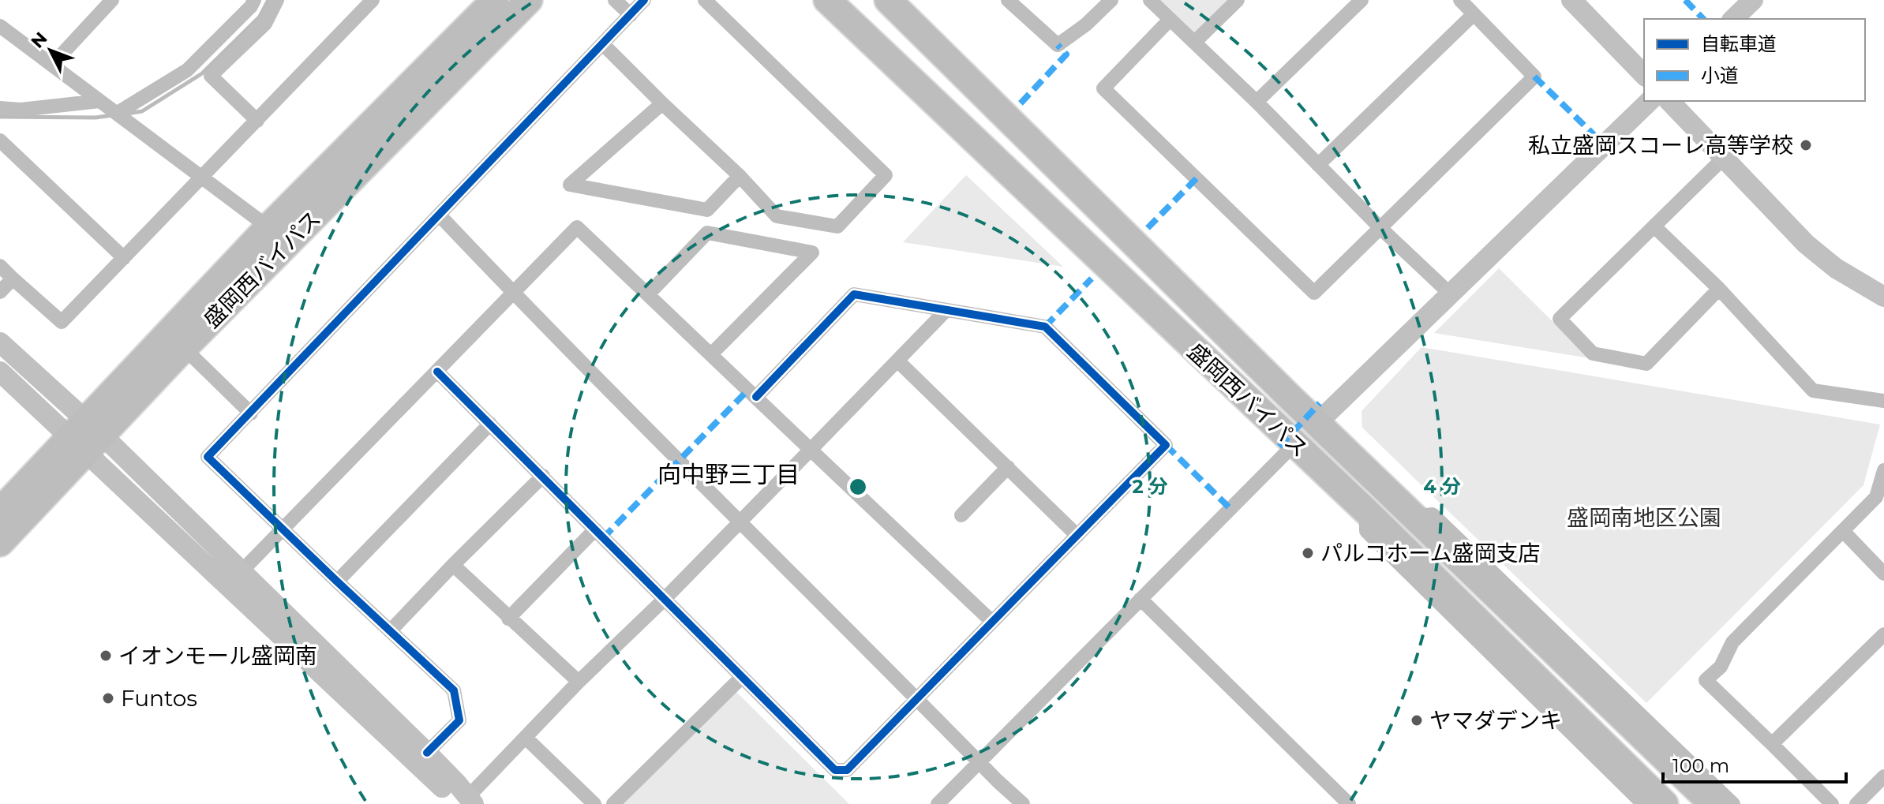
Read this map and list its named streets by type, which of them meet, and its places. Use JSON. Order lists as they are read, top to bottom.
{
  "streets": {
    "highway": ["盛岡西バイパス"]
  },
  "districts": ["向中野三丁目"],
  "parks": ["盛岡南地区公園"],
  "places": [
    "私立盛岡スコーレ高等学校",
    "パルコホーム盛岡支店",
    "イオンモール盛岡南",
    "Funtos",
    "ヤマダデンキ"
  ],
  "legend": ["自転車道", "小道"],
  "scale_bar": "100 m",
  "north": "top left",
  "rings": ["2 分", "4 分"]
}
